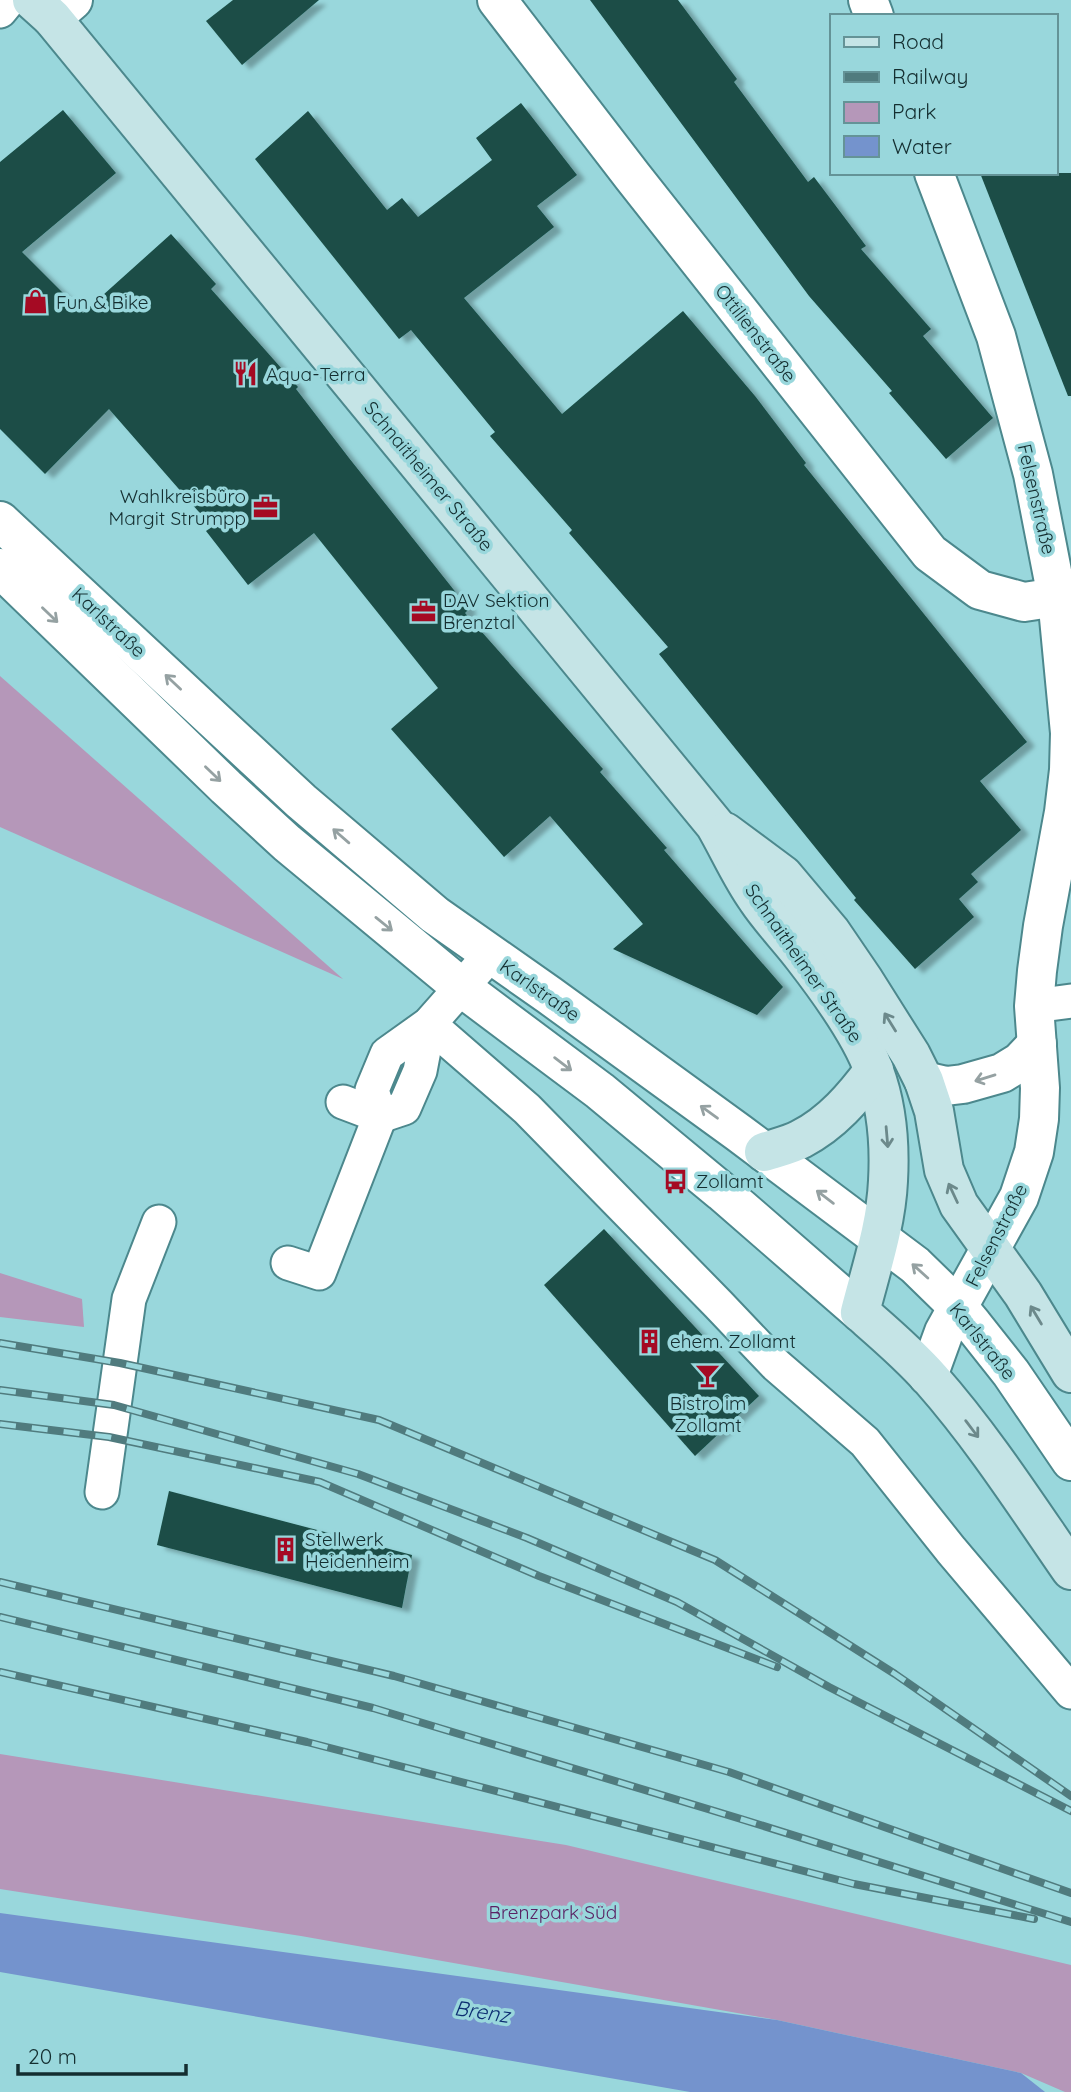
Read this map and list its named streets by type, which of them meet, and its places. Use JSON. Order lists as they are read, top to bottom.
{
  "streets": {
    "street": [
      "Ottilienstraße",
      "Schnaitheimer Straße",
      "Felsenstraße",
      "Karlstraße"
    ]
  },
  "crossings": [
    ["Ottilienstraße", "Felsenstraße"],
    ["Schnaitheimer Straße", "Felsenstraße"],
    ["Schnaitheimer Straße", "Karlstraße"],
    ["Felsenstraße", "Karlstraße"]
  ],
  "water": ["Brenz"],
  "parks": ["Brenzpark Süd"],
  "places": {
    "shop": ["Fun & Bike"],
    "restaurant": ["Aqua-Terra"],
    "office": ["Wahlkreisbüro Margit Strumpp", "DAV Sektion Brenztal"],
    "bus stop": ["Zollamt"],
    "building": ["ehem. Zollamt", "Stellwerk Heidenheim"],
    "bar": ["Bistro im Zollamt"]
  },
  "legend": [
    "Road",
    "Railway",
    "Park",
    "Water"
  ],
  "scale_bar": "20 m"
}
